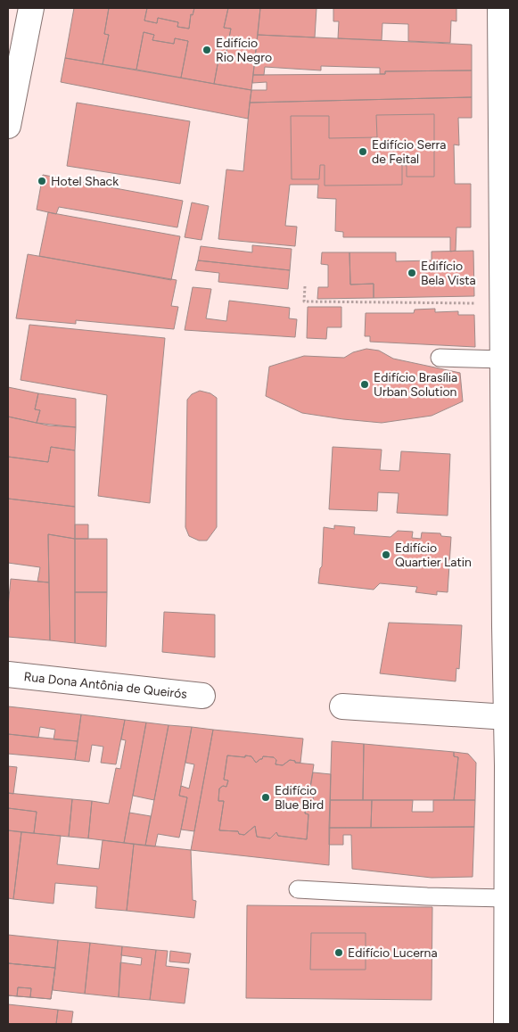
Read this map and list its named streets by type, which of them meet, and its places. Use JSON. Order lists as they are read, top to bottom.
{
  "streets": {
    "street": ["Rua Dona Antônia de Queirós"]
  },
  "places": [
    "Edifício Rio Negro",
    "Edifício Serra de Feital",
    "Hotel Shack",
    "Edifício Bela Vista",
    "Edifício Brasília Urban Solution",
    "Edifício Quartier Latin",
    "Edifício Blue Bird",
    "Edifício Lucerna"
  ]
}
